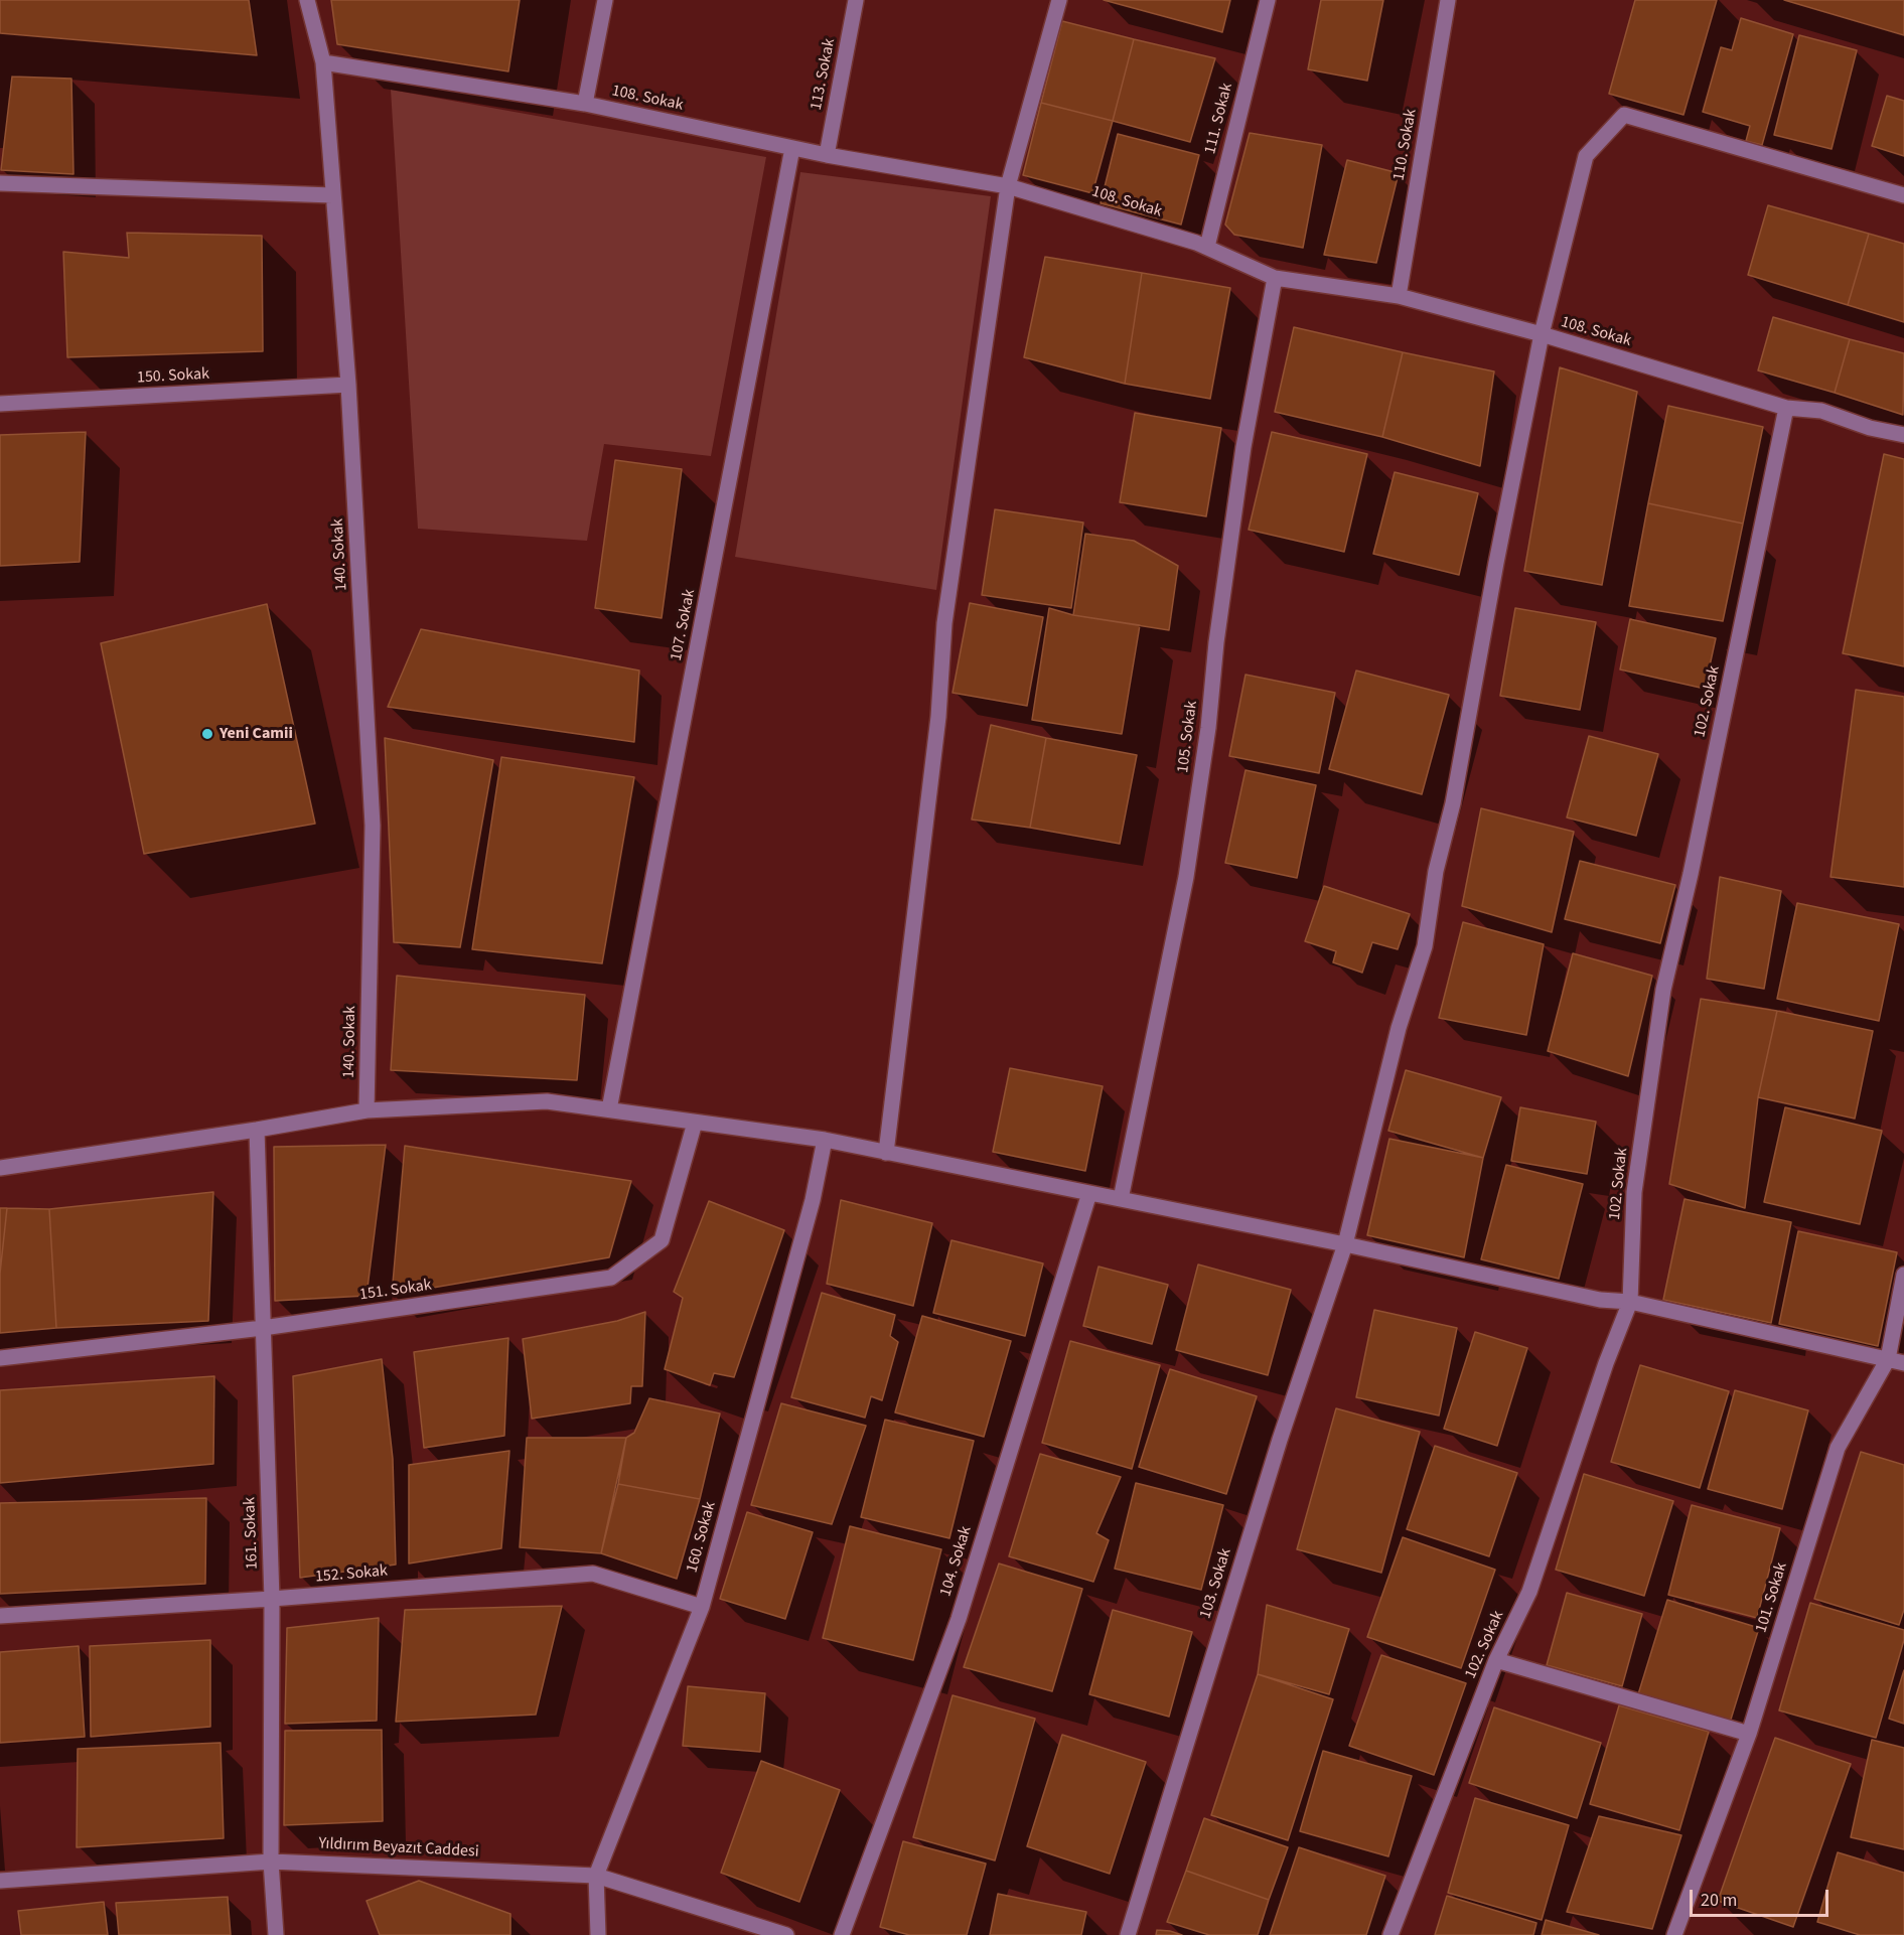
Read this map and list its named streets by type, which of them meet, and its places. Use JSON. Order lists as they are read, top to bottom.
{
  "streets": {
    "street": [
      "113. Sokak",
      "108. Sokak",
      "111. Sokak",
      "110. Sokak",
      "150. Sokak",
      "140. Sokak",
      "107. Sokak",
      "102. Sokak",
      "105. Sokak",
      "151. Sokak",
      "161. Sokak",
      "160. Sokak",
      "104. Sokak",
      "152. Sokak",
      "103. Sokak",
      "101. Sokak",
      "Yıldırım Beyazıt Caddesi"
    ]
  },
  "crossings": [
    ["113. Sokak", "108. Sokak"],
    ["108. Sokak", "111. Sokak"],
    ["108. Sokak", "110. Sokak"],
    ["108. Sokak", "140. Sokak"],
    ["108. Sokak", "107. Sokak"],
    ["108. Sokak", "102. Sokak"],
    ["108. Sokak", "105. Sokak"],
    ["108. Sokak", "103. Sokak"],
    ["150. Sokak", "140. Sokak"],
    ["151. Sokak", "161. Sokak"],
    ["161. Sokak", "152. Sokak"],
    ["161. Sokak", "Yıldırım Beyazıt Caddesi"],
    ["160. Sokak", "152. Sokak"],
    ["160. Sokak", "Yıldırım Beyazıt Caddesi"]
  ],
  "places": ["Yeni Camii"],
  "scale_bar": "20 m"
}
